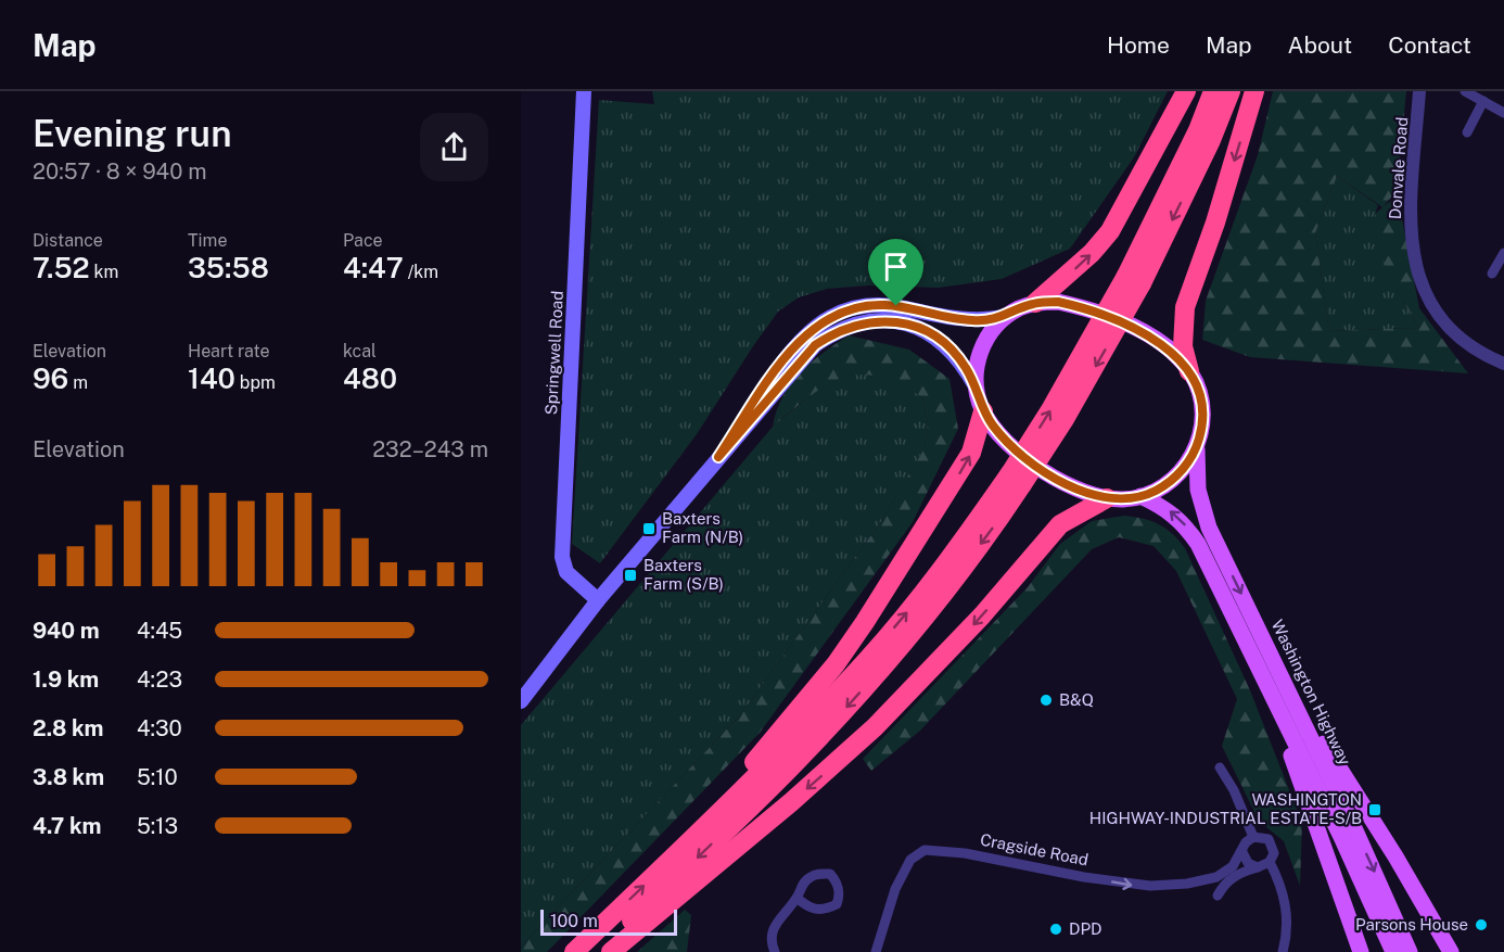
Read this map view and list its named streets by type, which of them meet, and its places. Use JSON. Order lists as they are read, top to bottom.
{
  "streets": {
    "main road": ["Springwell Road", "Washington Highway"],
    "street": ["Donvale Road", "Cragside Road"]
  },
  "one_way": ["Cragside Road"],
  "places": {
    "transit": ["Baxters Farm (N/B)", "Baxters Farm (S/B)", "WASHINGTON HIGHWAY-INDUSTRIAL ESTATE-S/B"],
    "other": ["B&Q", "Parsons House", "DPD"]
  },
  "scale_bar": "100 m",
  "page": {
    "header": "Map",
    "nav": [
      "Home",
      "Map",
      "About",
      "Contact"
    ],
    "heading": ["Evening run", "20:57 · 8 × 940 m"],
    "stats": [
      ["Distance", "7.52 km"],
      ["Time", "35:58"],
      ["Pace", "4:47 /km"],
      ["Elevation", "96 m"],
      ["Heart rate", "140 bpm"],
      ["kcal", "480"]
    ],
    "chart": ["Elevation", "232–243 m"],
    "list": [
      {
        "name": "940 m",
        "note": "4:45"
      },
      {
        "name": "1.9 km",
        "note": "4:23"
      },
      {
        "name": "2.8 km",
        "note": "4:30"
      },
      {
        "name": "3.8 km",
        "note": "5:10"
      },
      {
        "name": "4.7 km",
        "note": "5:13"
      }
    ],
    "scale": "100 m"
  }
}
